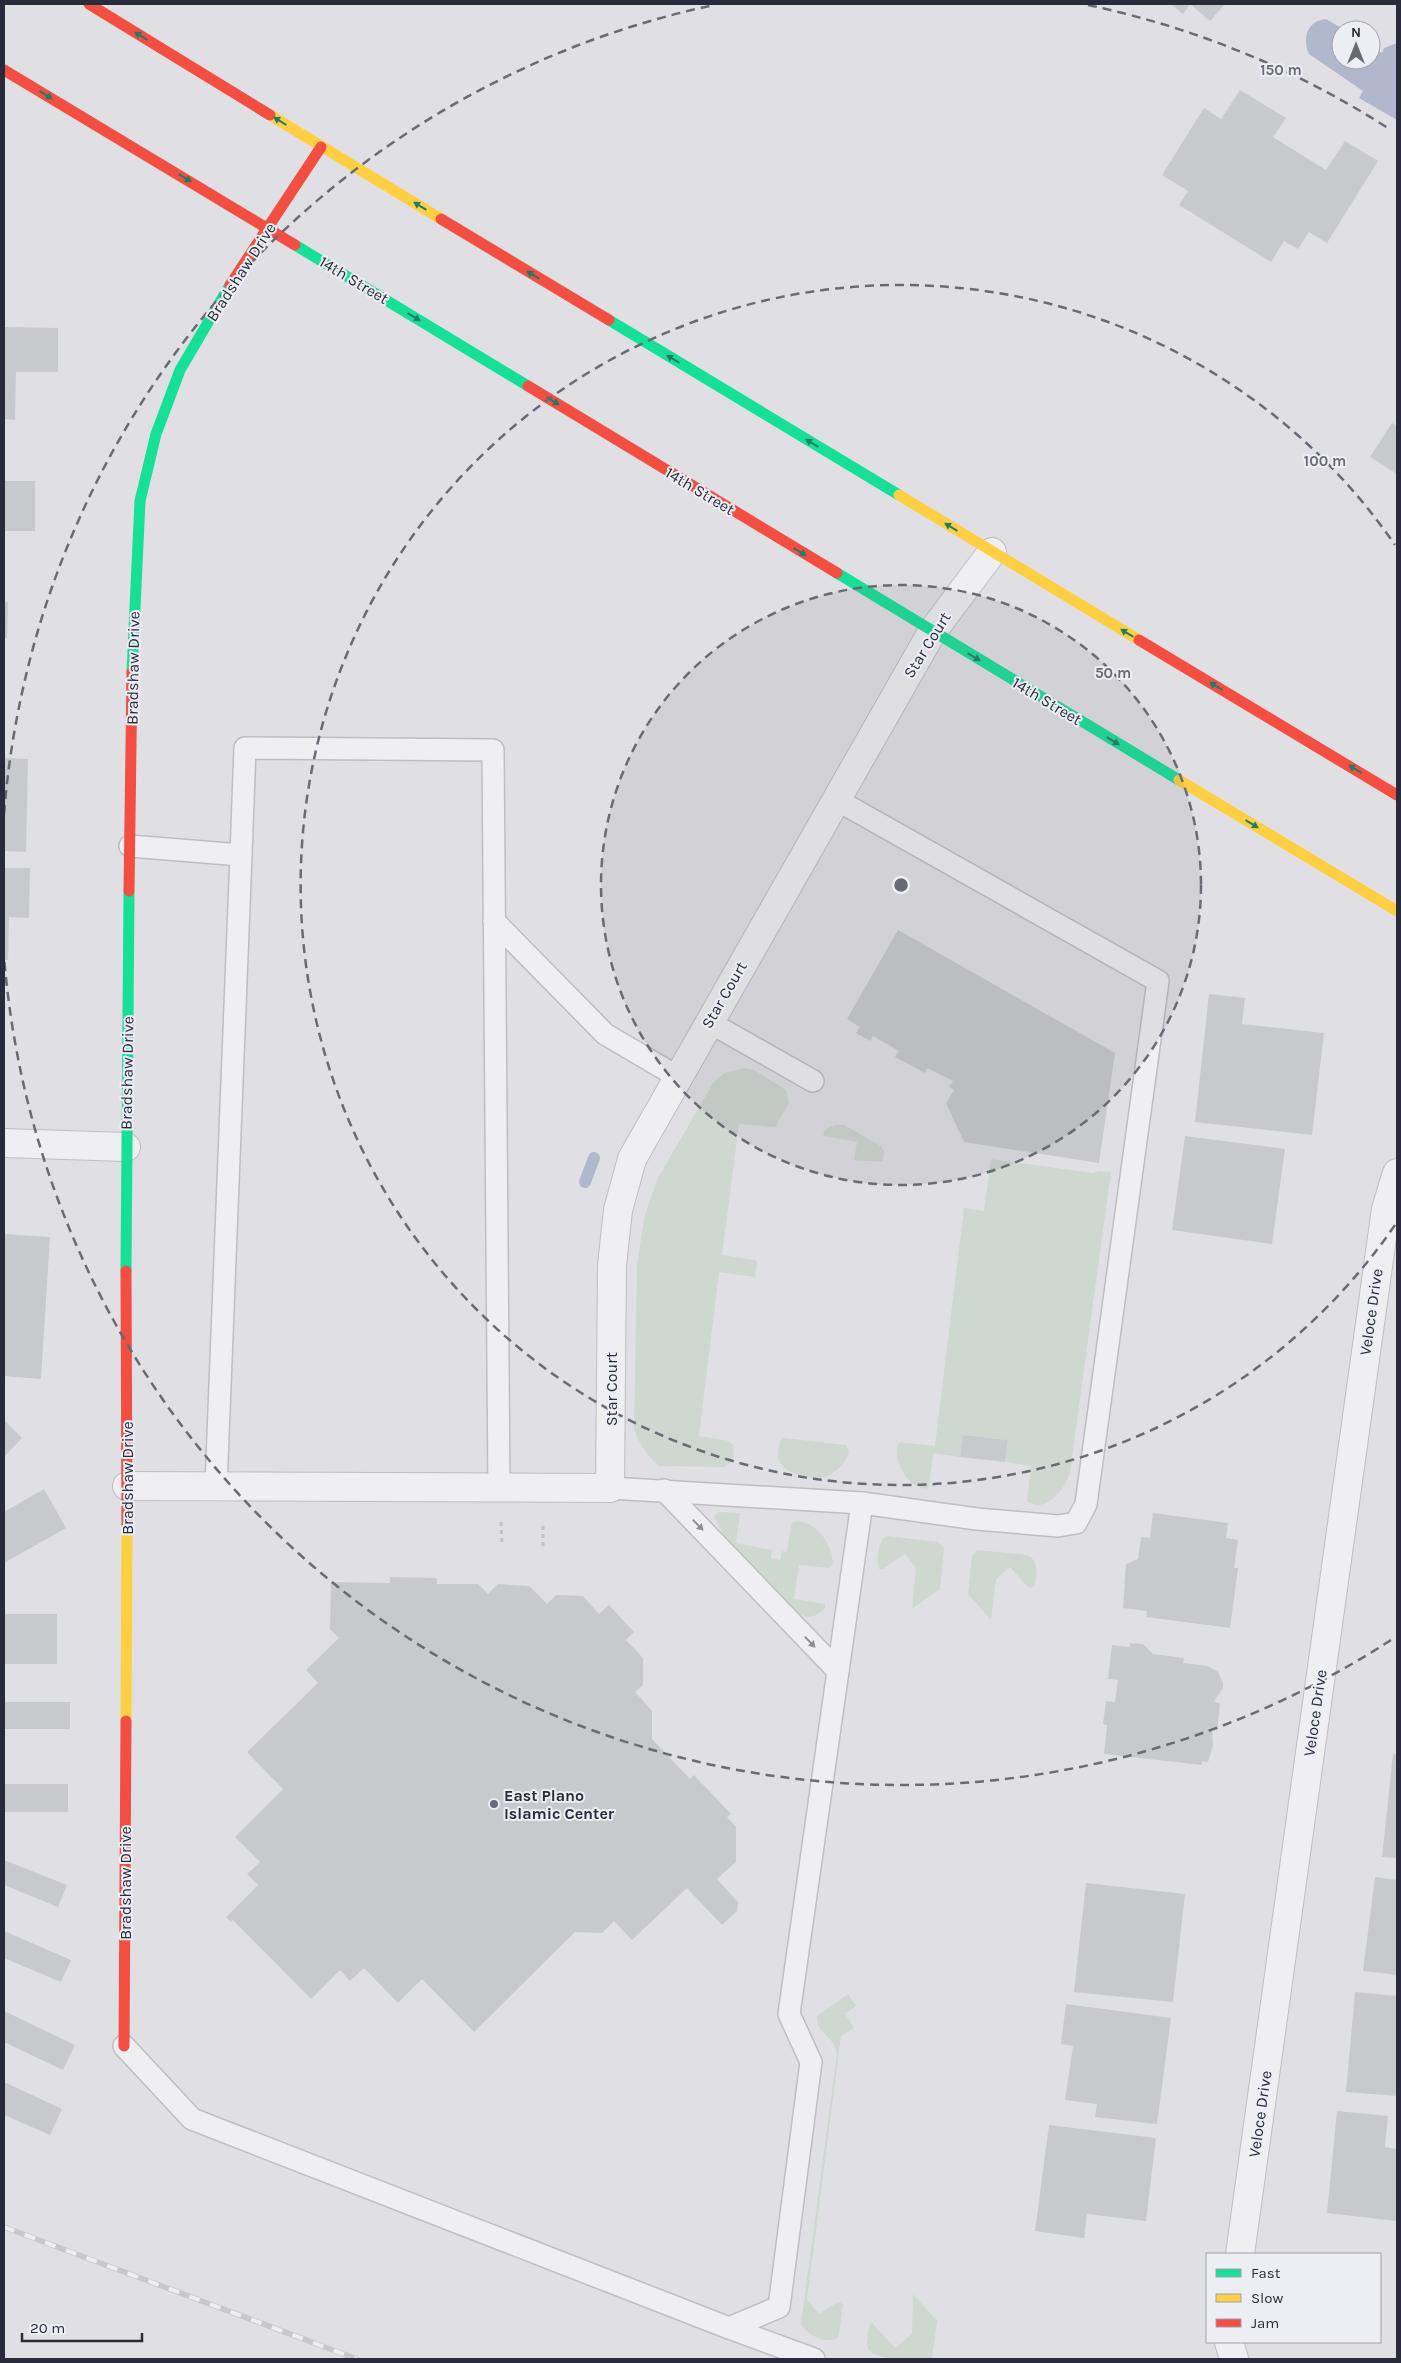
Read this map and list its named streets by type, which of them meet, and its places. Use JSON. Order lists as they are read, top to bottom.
{
  "streets": {
    "main road": ["Bradshaw Drive", "14th Street"],
    "street": ["Star Court", "Veloce Drive"]
  },
  "crossings": [
    ["Bradshaw Drive", "14th Street"],
    ["14th Street", "Star Court"]
  ],
  "places": ["East Plano Islamic Center"],
  "legend": ["Fast", "Slow", "Jam"],
  "scale_bar": "20 m",
  "north": "top",
  "rings": ["150 m", "100 m", "50 m"]
}
